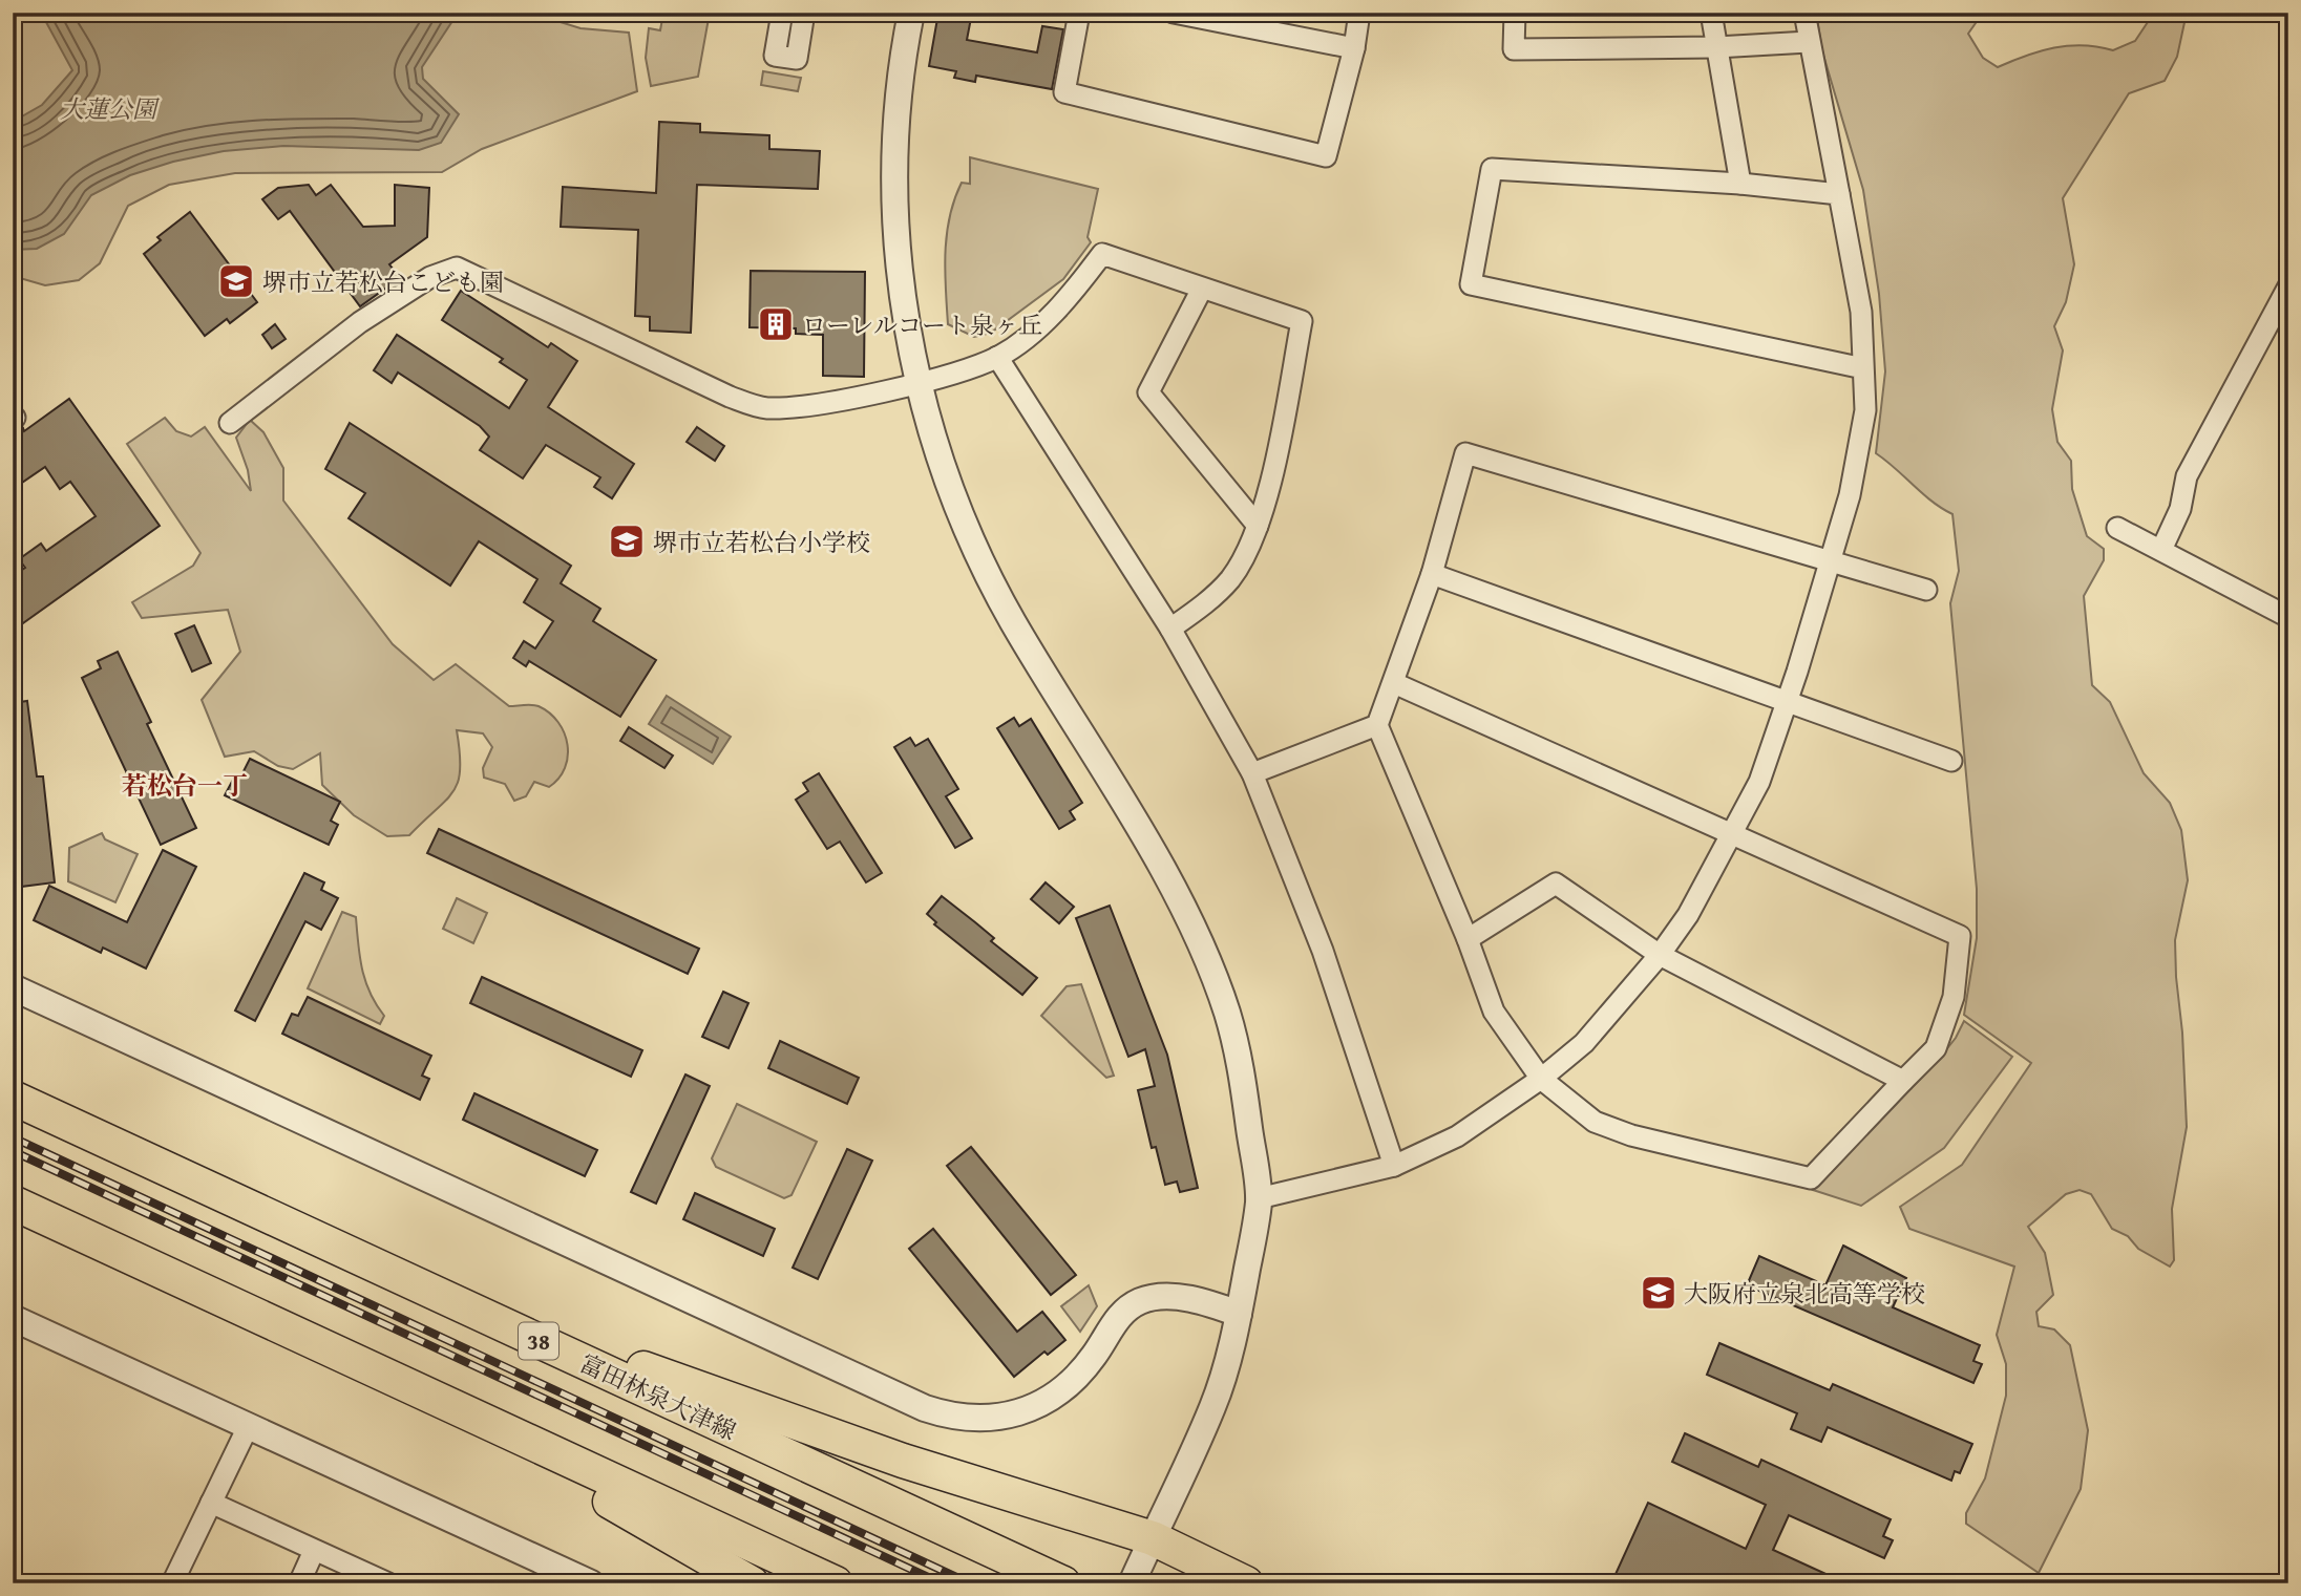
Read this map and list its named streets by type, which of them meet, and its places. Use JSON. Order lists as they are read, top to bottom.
{
  "streets": {
    "main road": ["38", "富田林泉大津線"]
  },
  "districts": ["若松台一丁"],
  "parks": ["大蓮公園"],
  "places": {
    "school or university": ["堺市立若松台こども園", "堺市立若松台小学校", "大阪府立泉北高等学校"],
    "building": ["ローレルコート泉ヶ丘"]
  }
}
